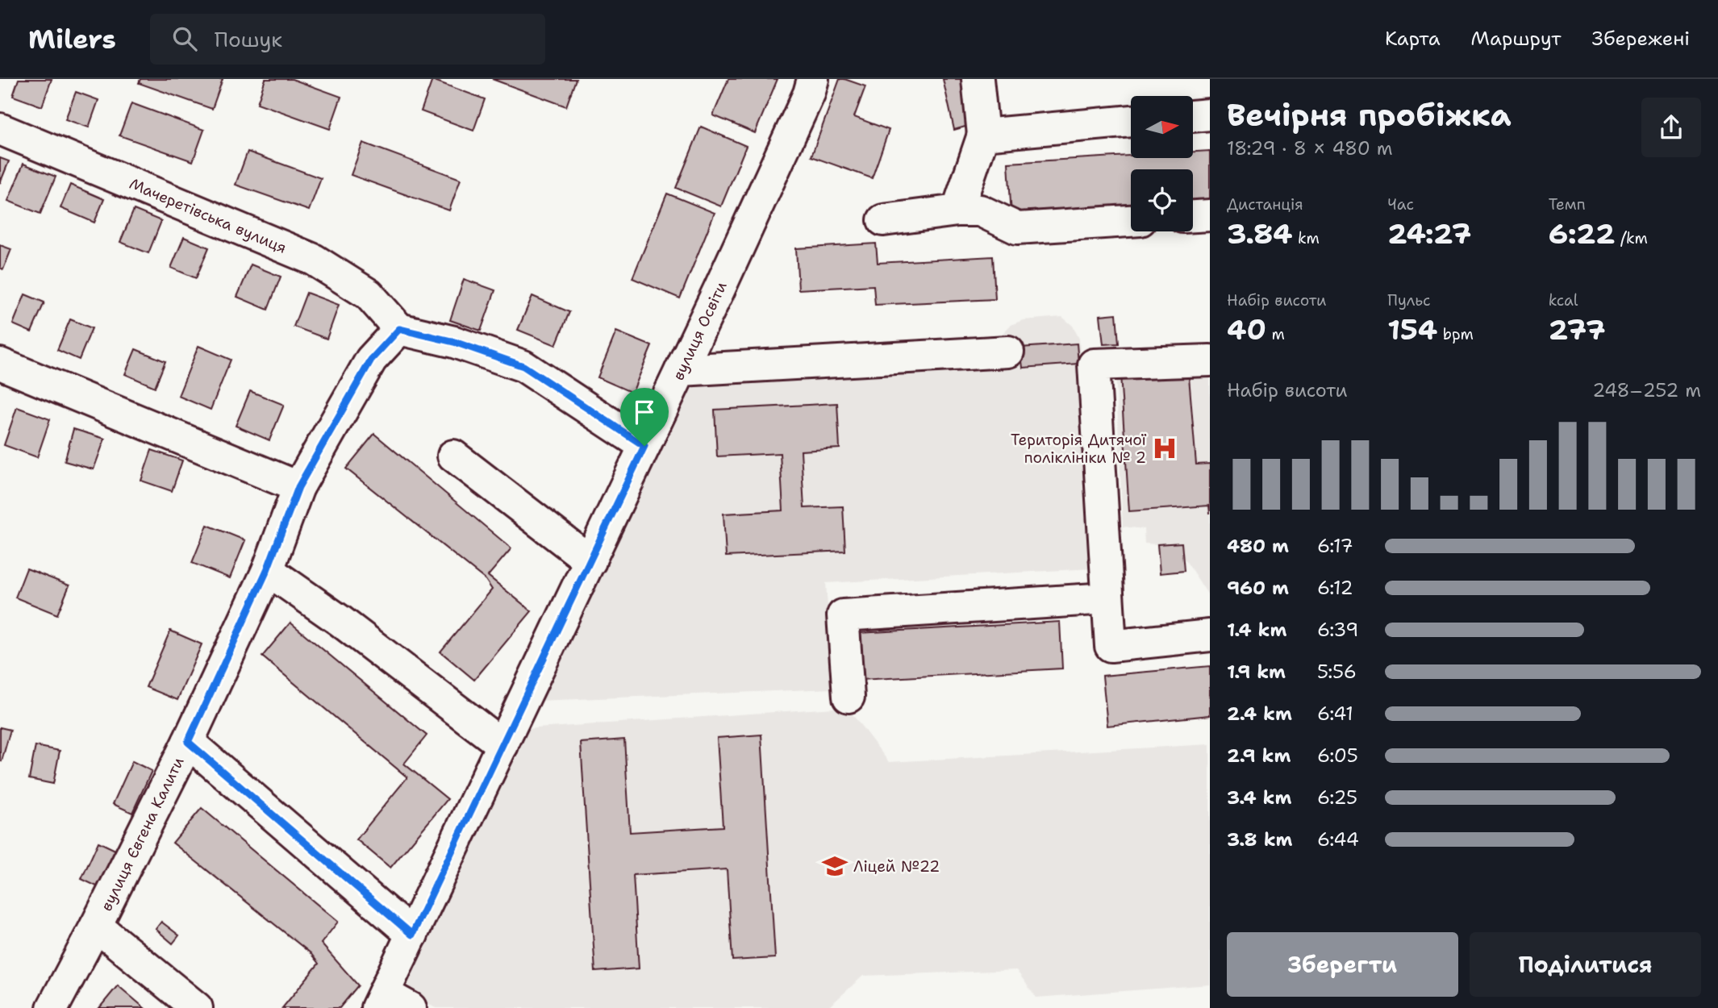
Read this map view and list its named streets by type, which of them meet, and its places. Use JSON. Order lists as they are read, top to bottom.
{
  "streets": {
    "street": ["Мачеретівська вулиця", "вулиця Освіти", "вулиця Євгена Калити"]
  },
  "crossings": [
    ["Мачеретівська вулиця", "вулиця Євгена Калити"]
  ],
  "places": {
    "hospital": ["Територія Дитячої поліклініки № 2"],
    "school or university": ["Ліцей №22"]
  },
  "north": "right",
  "page": {
    "header": "Milers",
    "search": "Пошук",
    "nav": ["Карта", "Маршрут", "Збережені"],
    "heading": ["Вечірня пробіжка", "18:29 · 8 × 480 m"],
    "stats": [
      ["Дистанція", "3.84 km"],
      ["Час", "24:27"],
      ["Темп", "6:22 /km"],
      ["Набір висоти", "40 m"],
      ["Пульс", "154 bpm"],
      ["kcal", "277"]
    ],
    "chart": ["Набір висоти", "248–252 m"],
    "list": [
      {
        "name": "480 m",
        "note": "6:17"
      },
      {
        "name": "960 m",
        "note": "6:12"
      },
      {
        "name": "1.4 km",
        "note": "6:39"
      },
      {
        "name": "1.9 km",
        "note": "5:56"
      },
      {
        "name": "2.4 km",
        "note": "6:41"
      },
      {
        "name": "2.9 km",
        "note": "6:05"
      },
      {
        "name": "3.4 km",
        "note": "6:25"
      },
      {
        "name": "3.8 km",
        "note": "6:44"
      }
    ],
    "buttons": ["Зберегти", "Поділитися"]
  }
}
